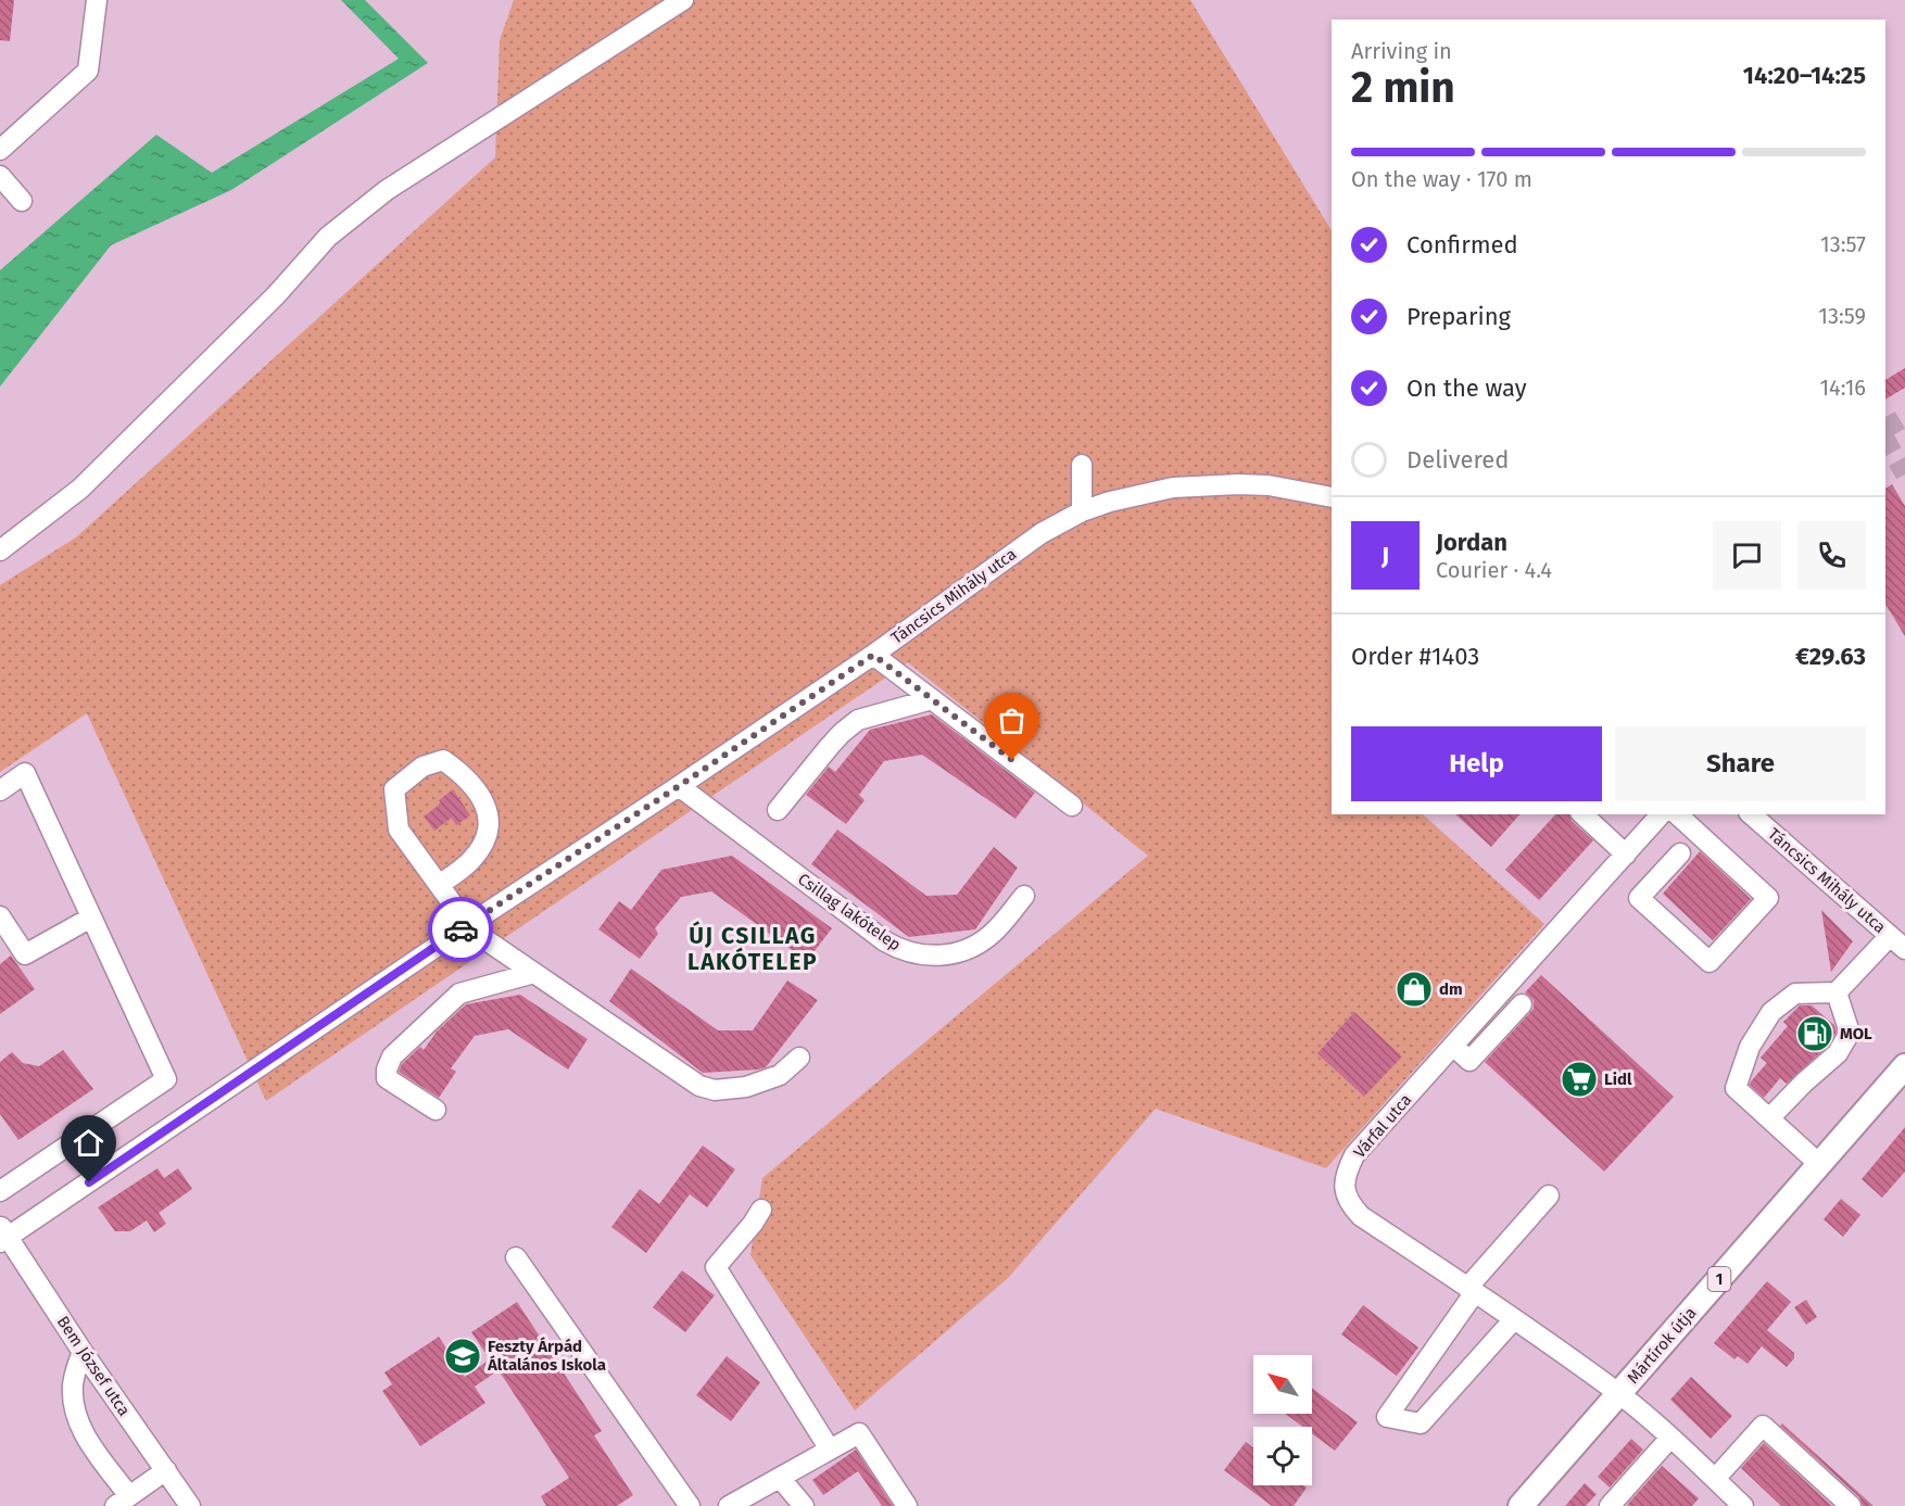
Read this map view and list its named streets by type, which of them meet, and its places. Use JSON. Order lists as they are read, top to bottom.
{
  "streets": {
    "main road": ["1", "Mártírok útja"],
    "street": [
      "Táncsics Mihály utca",
      "Csillag lakótelep",
      "Várfal utca",
      "Bem József utca"
    ]
  },
  "crossings": [
    ["Táncsics Mihály utca", "Csillag lakótelep"],
    ["Táncsics Mihály utca", "Bem József utca"],
    ["Várfal utca", "Mártírok útja"]
  ],
  "districts": ["ÚJ CSILLAG LAKÓTELEP"],
  "places": {
    "shop": ["dm"],
    "fuel station": ["MOL"],
    "supermarket": ["Lidl"],
    "school or university": ["Feszty Árpád Általános Iskola"]
  },
  "north": "top left",
  "page": {
    "heading": ["2 min", "Arriving in", "14:20–14:25"],
    "panel": [
      "Jordan",
      "Courier · 4.4",
      "Order #1403",
      "€29.63"
    ],
    "bar": "On the way · 170 m",
    "list": [
      ["Confirmed", "13:57"],
      ["Preparing", "13:59"],
      ["On the way", "14:16"],
      "Delivered"
    ],
    "round": "J",
    "buttons": ["Help", "Share"]
  }
}
